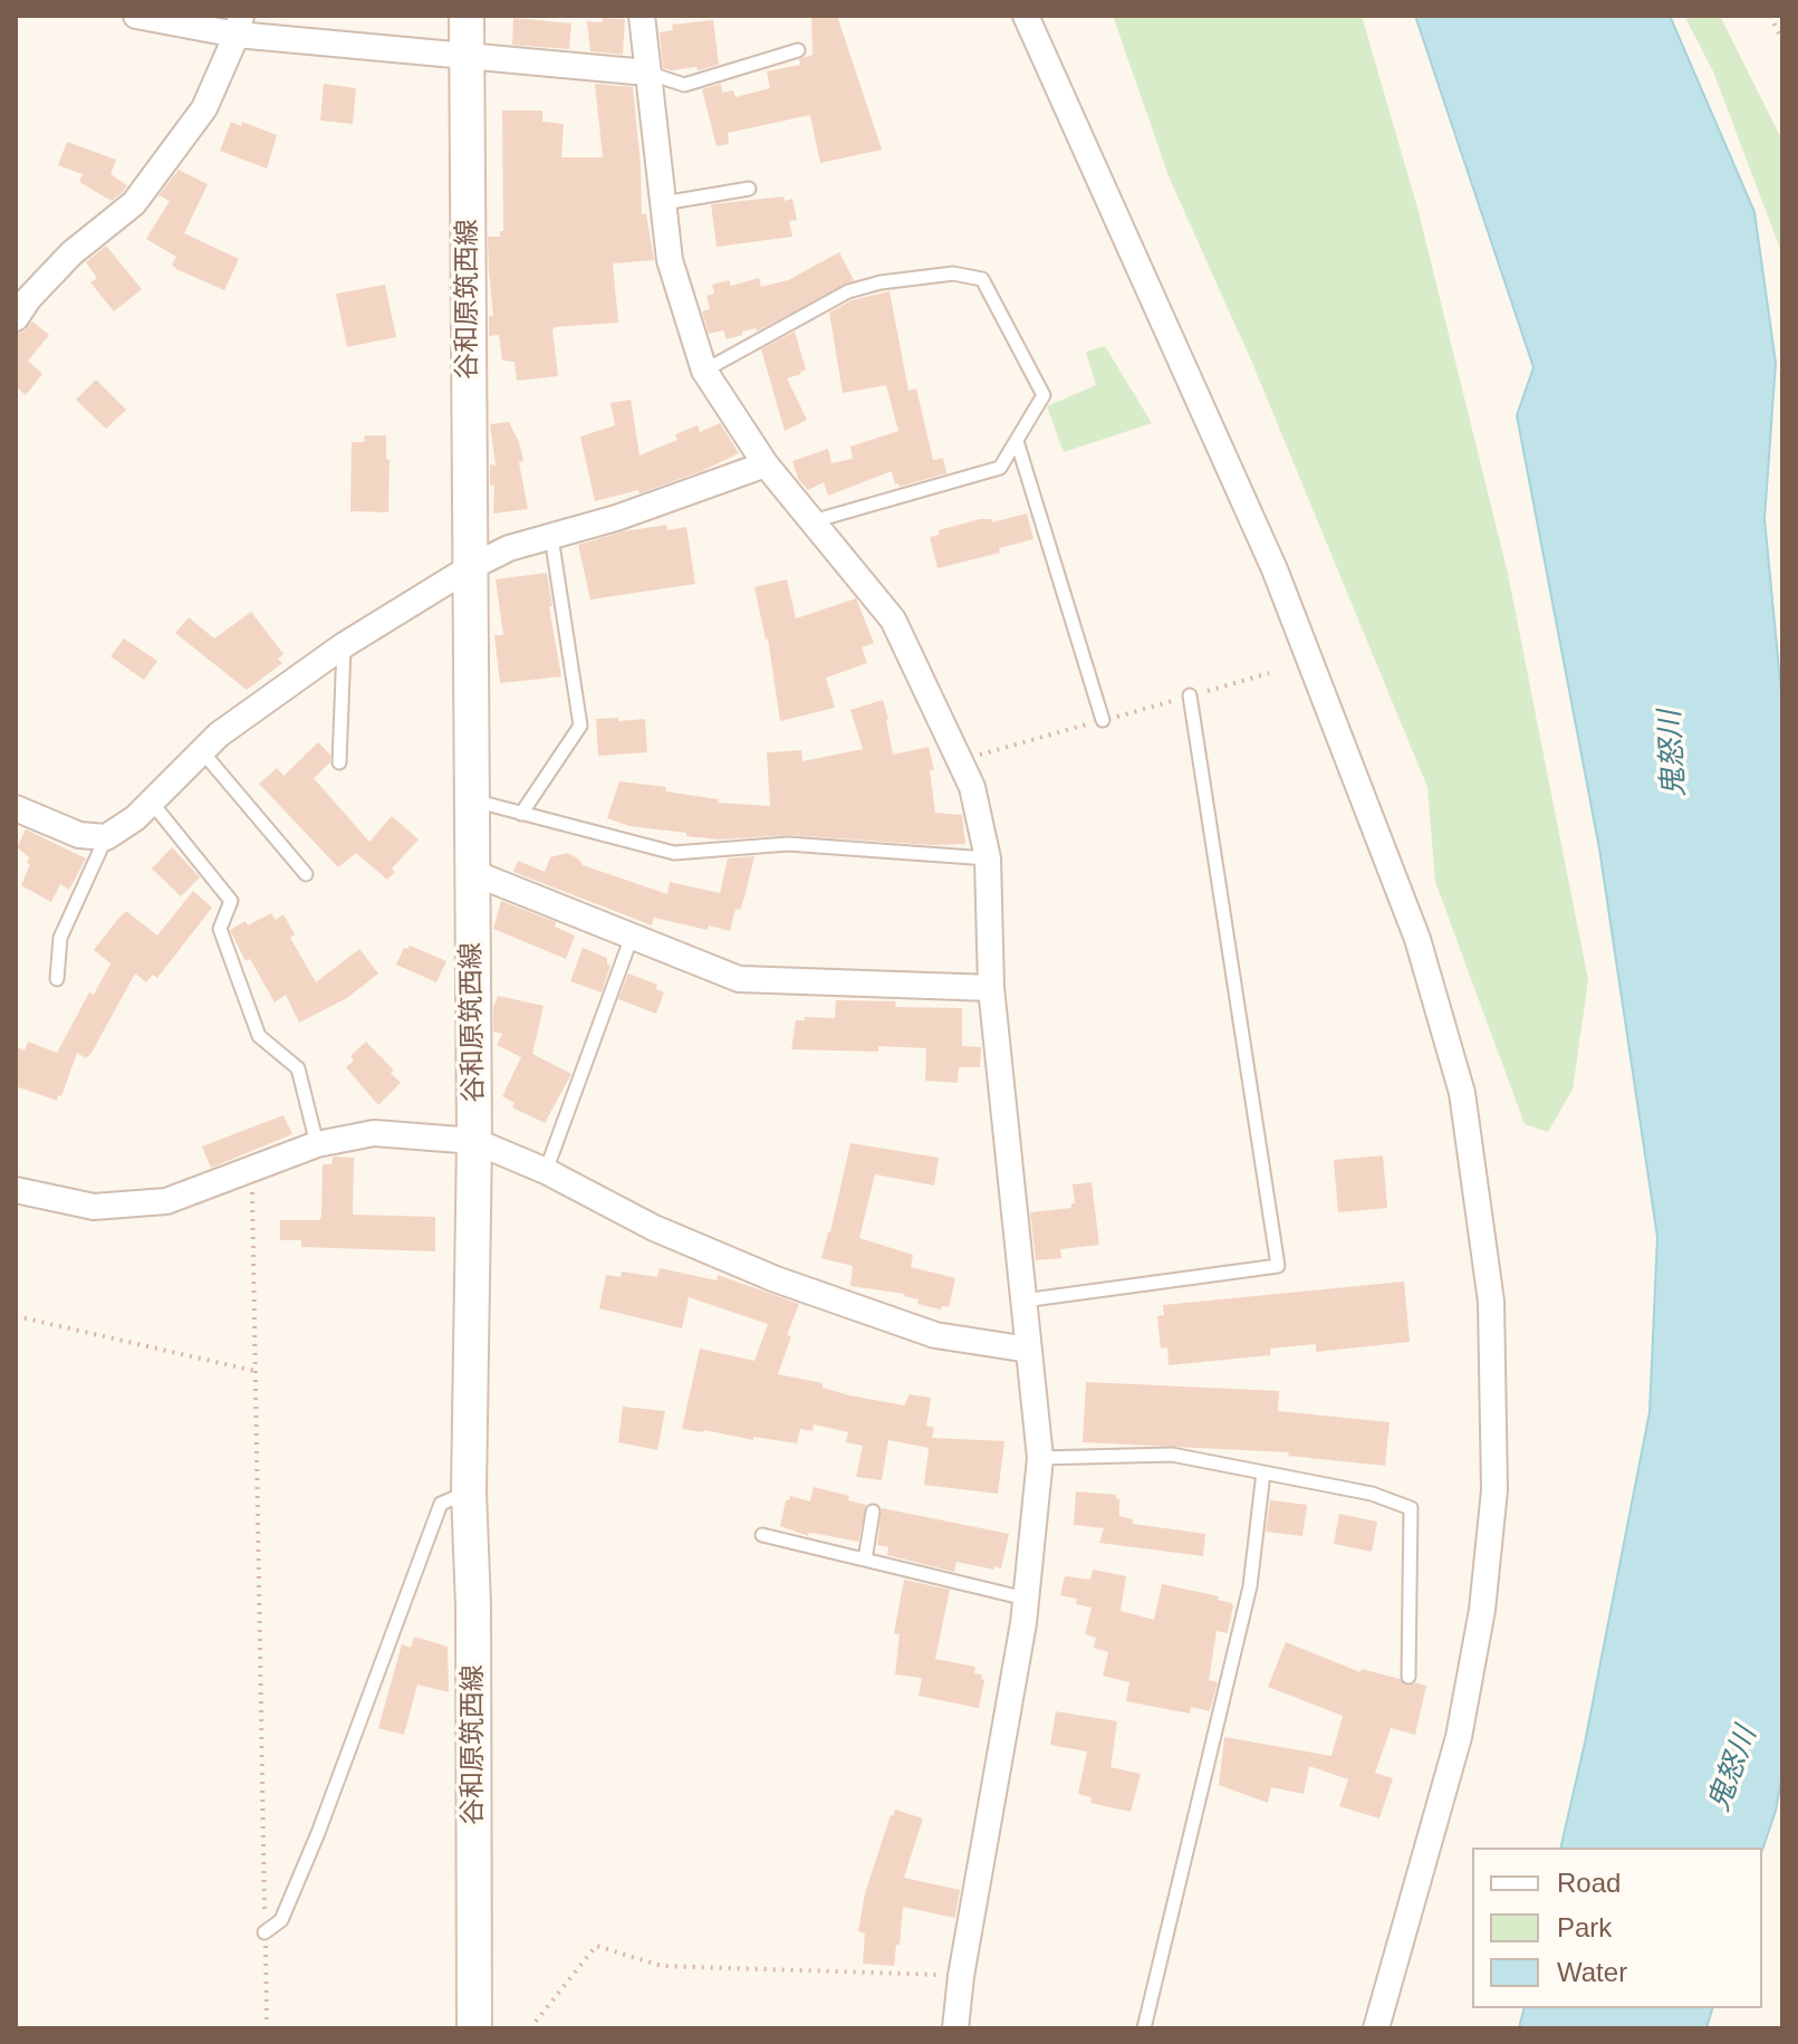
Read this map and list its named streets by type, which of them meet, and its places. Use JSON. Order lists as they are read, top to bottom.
{
  "streets": {
    "main road": ["谷和原筑西線"]
  },
  "water": ["鬼怒川"],
  "legend": ["Road", "Park", "Water"]
}
